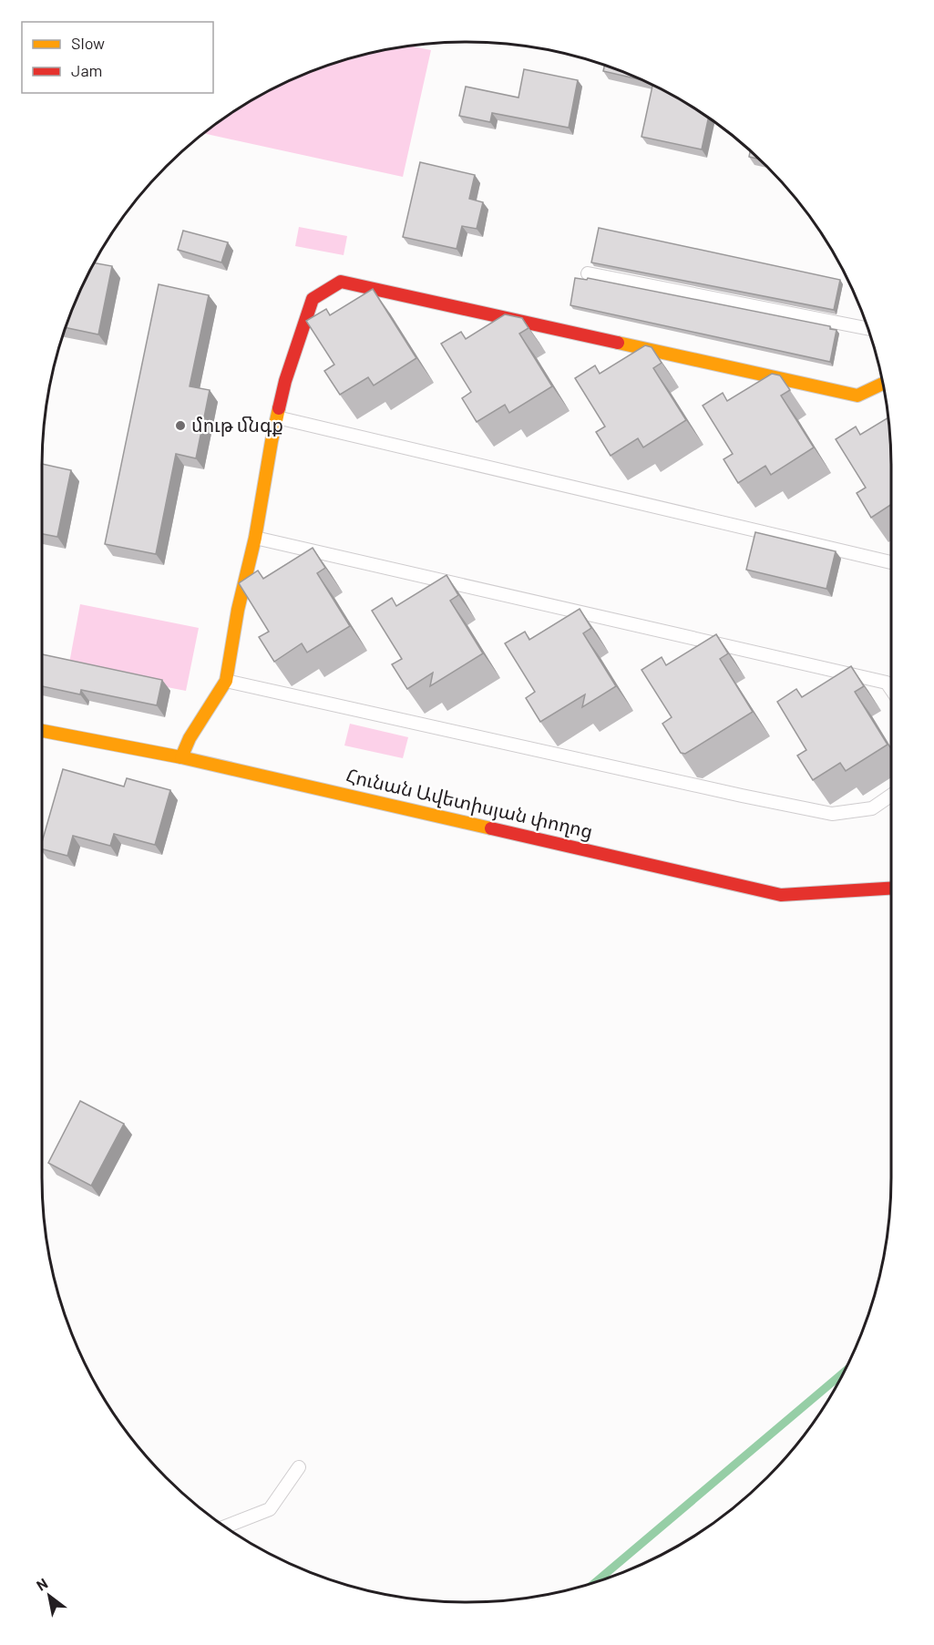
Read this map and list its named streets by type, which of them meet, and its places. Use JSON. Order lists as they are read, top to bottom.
{
  "streets": {
    "street": ["Հունան Ավետիսյան փողոց"]
  },
  "places": ["մութ մնգք"],
  "legend": ["Slow", "Jam"],
  "north": "top left"
}
